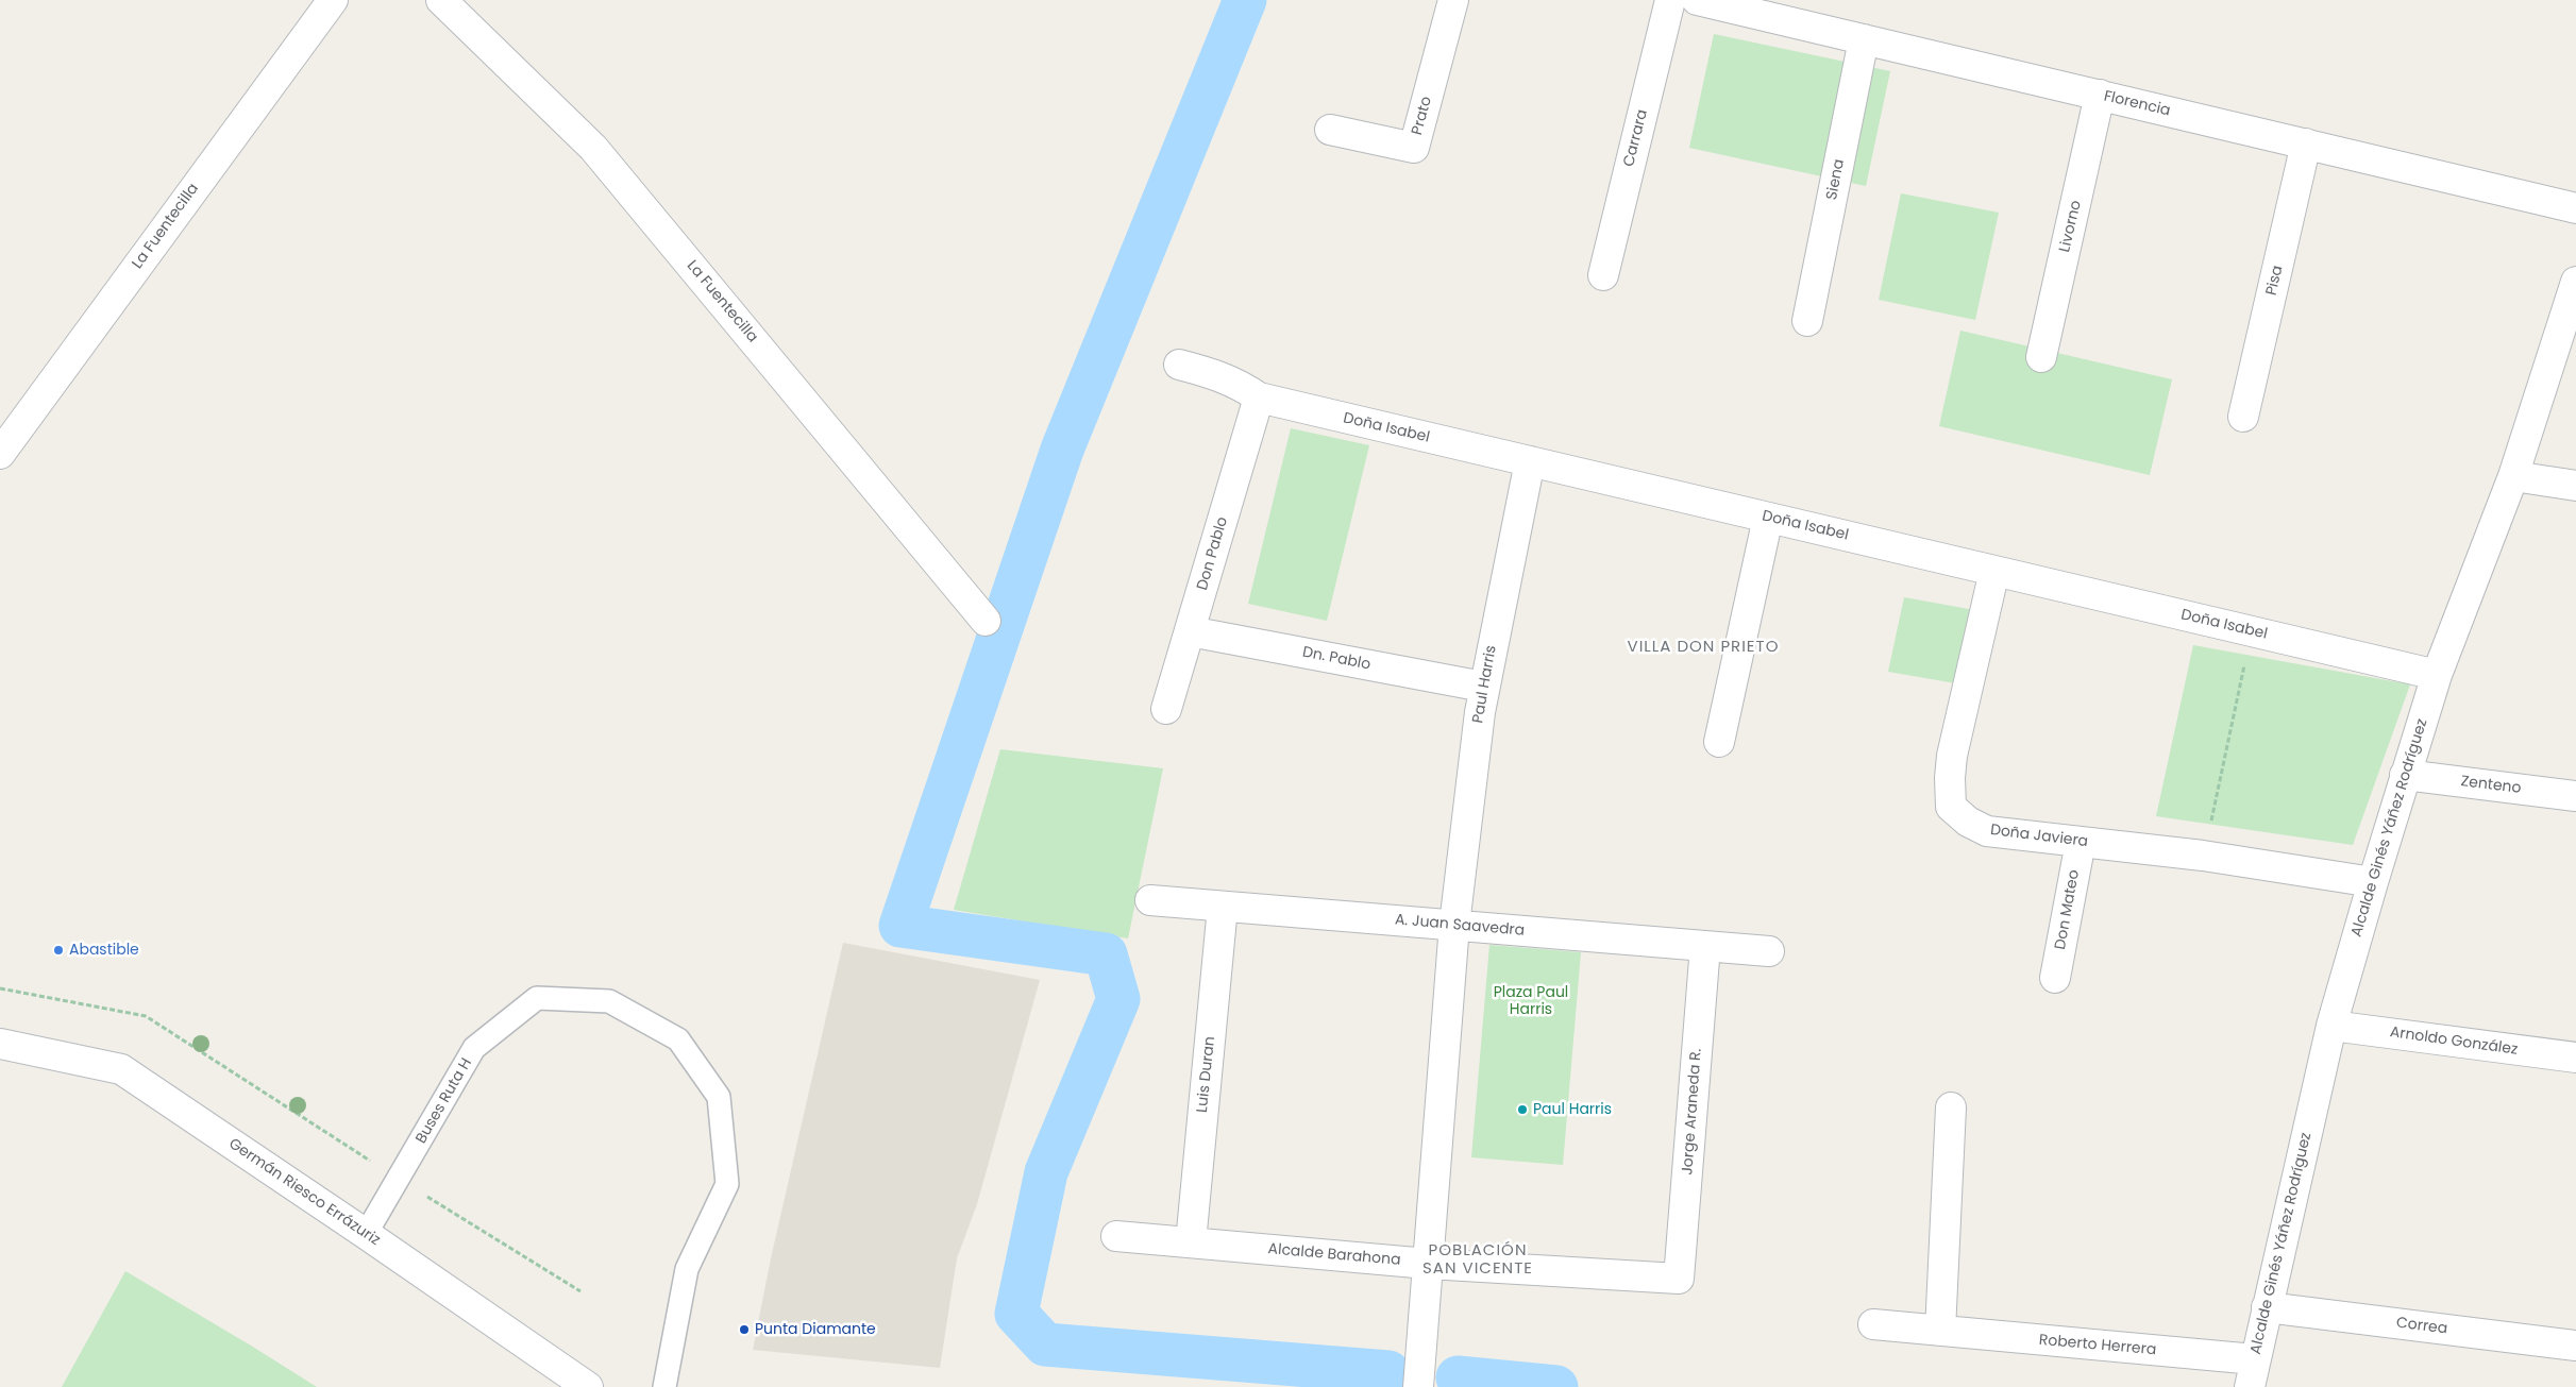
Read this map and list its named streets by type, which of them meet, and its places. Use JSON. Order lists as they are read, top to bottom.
{
  "streets": {
    "street": [
      "Florencia",
      "Prato",
      "Carrara",
      "Siena",
      "La Fuentecilla",
      "Livorno",
      "Pisa",
      "Doña Isabel",
      "Don Pablo",
      "Dn. Pablo",
      "Paul Harris",
      "Zenteno",
      "Alcalde Ginés Yáñez Rodríguez",
      "Doña Javiera",
      "Don Mateo",
      "A. Juan Saavedra",
      "Arnoldo González",
      "Luis Duran",
      "Jorge Araneda R.",
      "Germán Riesco Errázuriz",
      "Alcalde Barahona",
      "Correa",
      "Roberto Herrera"
    ],
    "lane": ["Buses Ruta H"]
  },
  "crossings": [
    ["Florencia", "Siena"],
    ["Florencia", "Livorno"],
    ["Florencia", "Pisa"],
    ["Doña Isabel", "Don Pablo"],
    ["Doña Isabel", "Paul Harris"],
    ["Doña Isabel", "Alcalde Ginés Yáñez Rodríguez"],
    ["Doña Isabel", "Doña Javiera"],
    ["Don Pablo", "Dn. Pablo"],
    ["Dn. Pablo", "Paul Harris"],
    ["Paul Harris", "A. Juan Saavedra"],
    ["Paul Harris", "Alcalde Barahona"],
    ["Zenteno", "Alcalde Ginés Yáñez Rodríguez"],
    ["Alcalde Ginés Yáñez Rodríguez", "Doña Javiera"],
    ["Alcalde Ginés Yáñez Rodríguez", "Arnoldo González"],
    ["Alcalde Ginés Yáñez Rodríguez", "Correa"],
    ["Alcalde Ginés Yáñez Rodríguez", "Roberto Herrera"],
    ["Doña Javiera", "Don Mateo"],
    ["A. Juan Saavedra", "Luis Duran"],
    ["A. Juan Saavedra", "Jorge Araneda R."],
    ["Luis Duran", "Alcalde Barahona"],
    ["Buses Ruta H", "Germán Riesco Errázuriz"],
    ["Jorge Araneda R.", "Alcalde Barahona"]
  ],
  "districts": ["VILLA DON PRIETO", "POBLACIÓN SAN VICENTE"],
  "parks": ["Plaza Paul Harris"],
  "places": ["Abastible", "Paul Harris", "Punta Diamante"]
}
